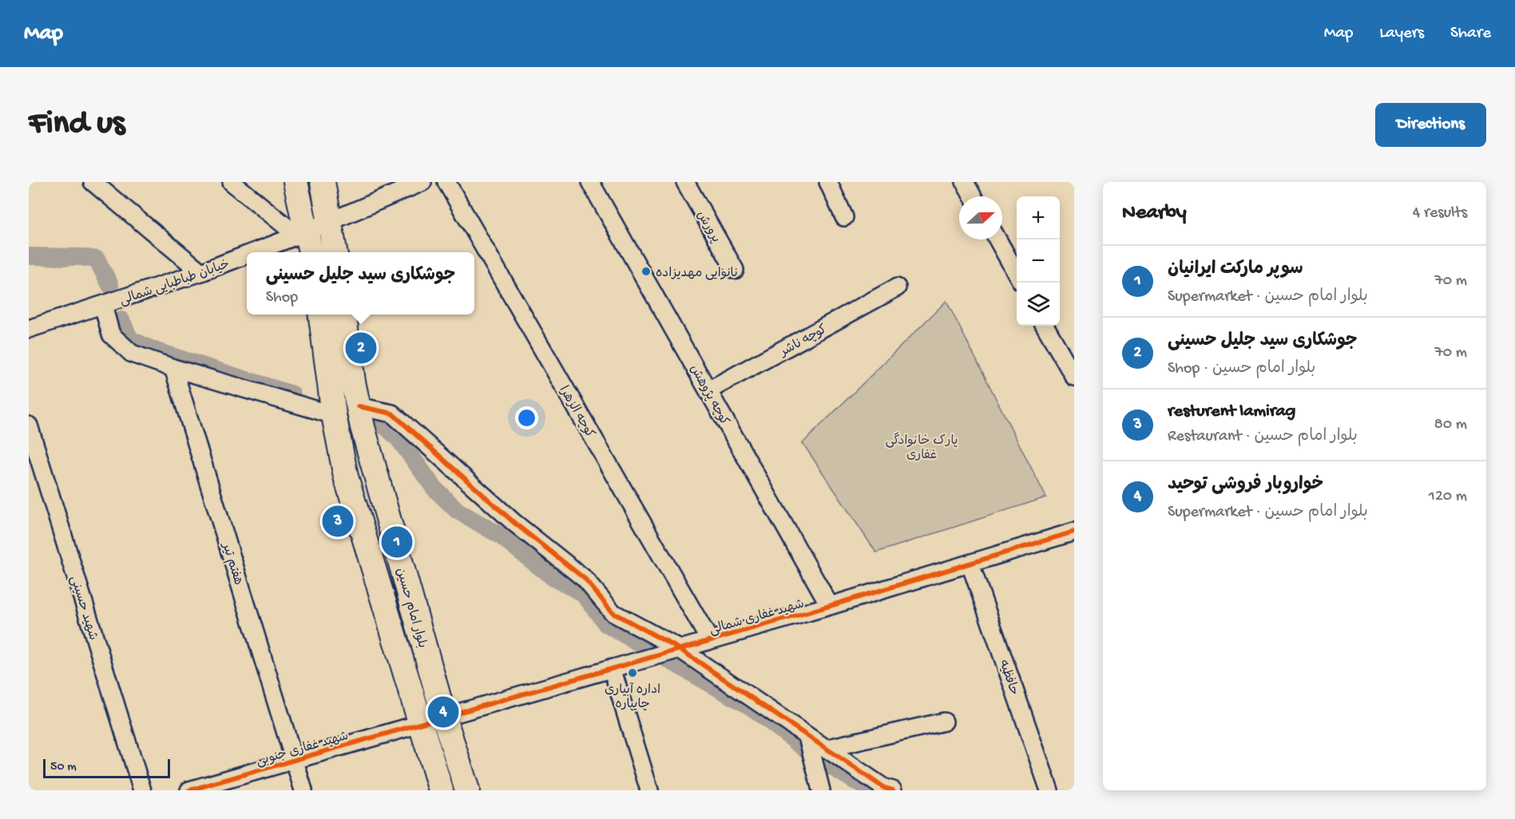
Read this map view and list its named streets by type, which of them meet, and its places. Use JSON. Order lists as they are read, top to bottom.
{
  "streets": {
    "street": [
      "پرورش",
      "خیابان طباطبایی شمالی",
      "کوچه ناشر",
      "کوچه پژوهش",
      "کوچه الزهرا",
      "هفتم تیر",
      "شهید حسینی",
      "بلوار امام حسین",
      "شهید غفاری شمالی",
      "حافظیه",
      "شهید غفاری جنوبی"
    ]
  },
  "crossings": [
    ["کوچه ناشر", "کوچه پژوهش"],
    ["کوچه پژوهش", "شهید غفاری شمالی"],
    ["کوچه الزهرا", "شهید غفاری شمالی"],
    ["هفتم تیر", "شهید غفاری جنوبی"],
    ["بلوار امام حسین", "شهید غفاری شمالی"],
    ["بلوار امام حسین", "شهید غفاری جنوبی"],
    ["شهید غفاری شمالی", "حافظیه"],
    ["شهید غفاری شمالی", "شهید غفاری جنوبی"]
  ],
  "parks": ["پارک خانوادگی غفاری"],
  "places": ["نانوایی مهدیزاده", "اداره آبیاری چایپاره"],
  "scale_bar": "50 m",
  "north": "right",
  "page": {
    "header": "Map",
    "nav": ["Map", "Layers", "Share"],
    "buttons": "Directions",
    "title": "Find us",
    "heading": ["Nearby", "4 results"],
    "map_buttons": ["+", "−"],
    "list": [
      {
        "mark": "1",
        "name": "سوپر مارکت ایرانیان",
        "note": "Supermarket · بلوار امام حسین",
        "value": "70 m"
      },
      {
        "mark": "2",
        "name": "جوشکاری سید جلیل حسینی",
        "note": "Shop · بلوار امام حسین",
        "value": "70 m"
      },
      {
        "mark": "3",
        "name": "resturent lamirag",
        "note": "Restaurant · بلوار امام حسین",
        "value": "80 m"
      },
      {
        "mark": "4",
        "name": "خواروبار فروشی توحید",
        "note": "Supermarket · بلوار امام حسین",
        "value": "120 m"
      }
    ],
    "popup": ["جوشکاری سید جلیل حسینی", "Shop"],
    "pins": [
      "2",
      "3",
      "1",
      "4"
    ],
    "scale": "50 m"
  }
}
